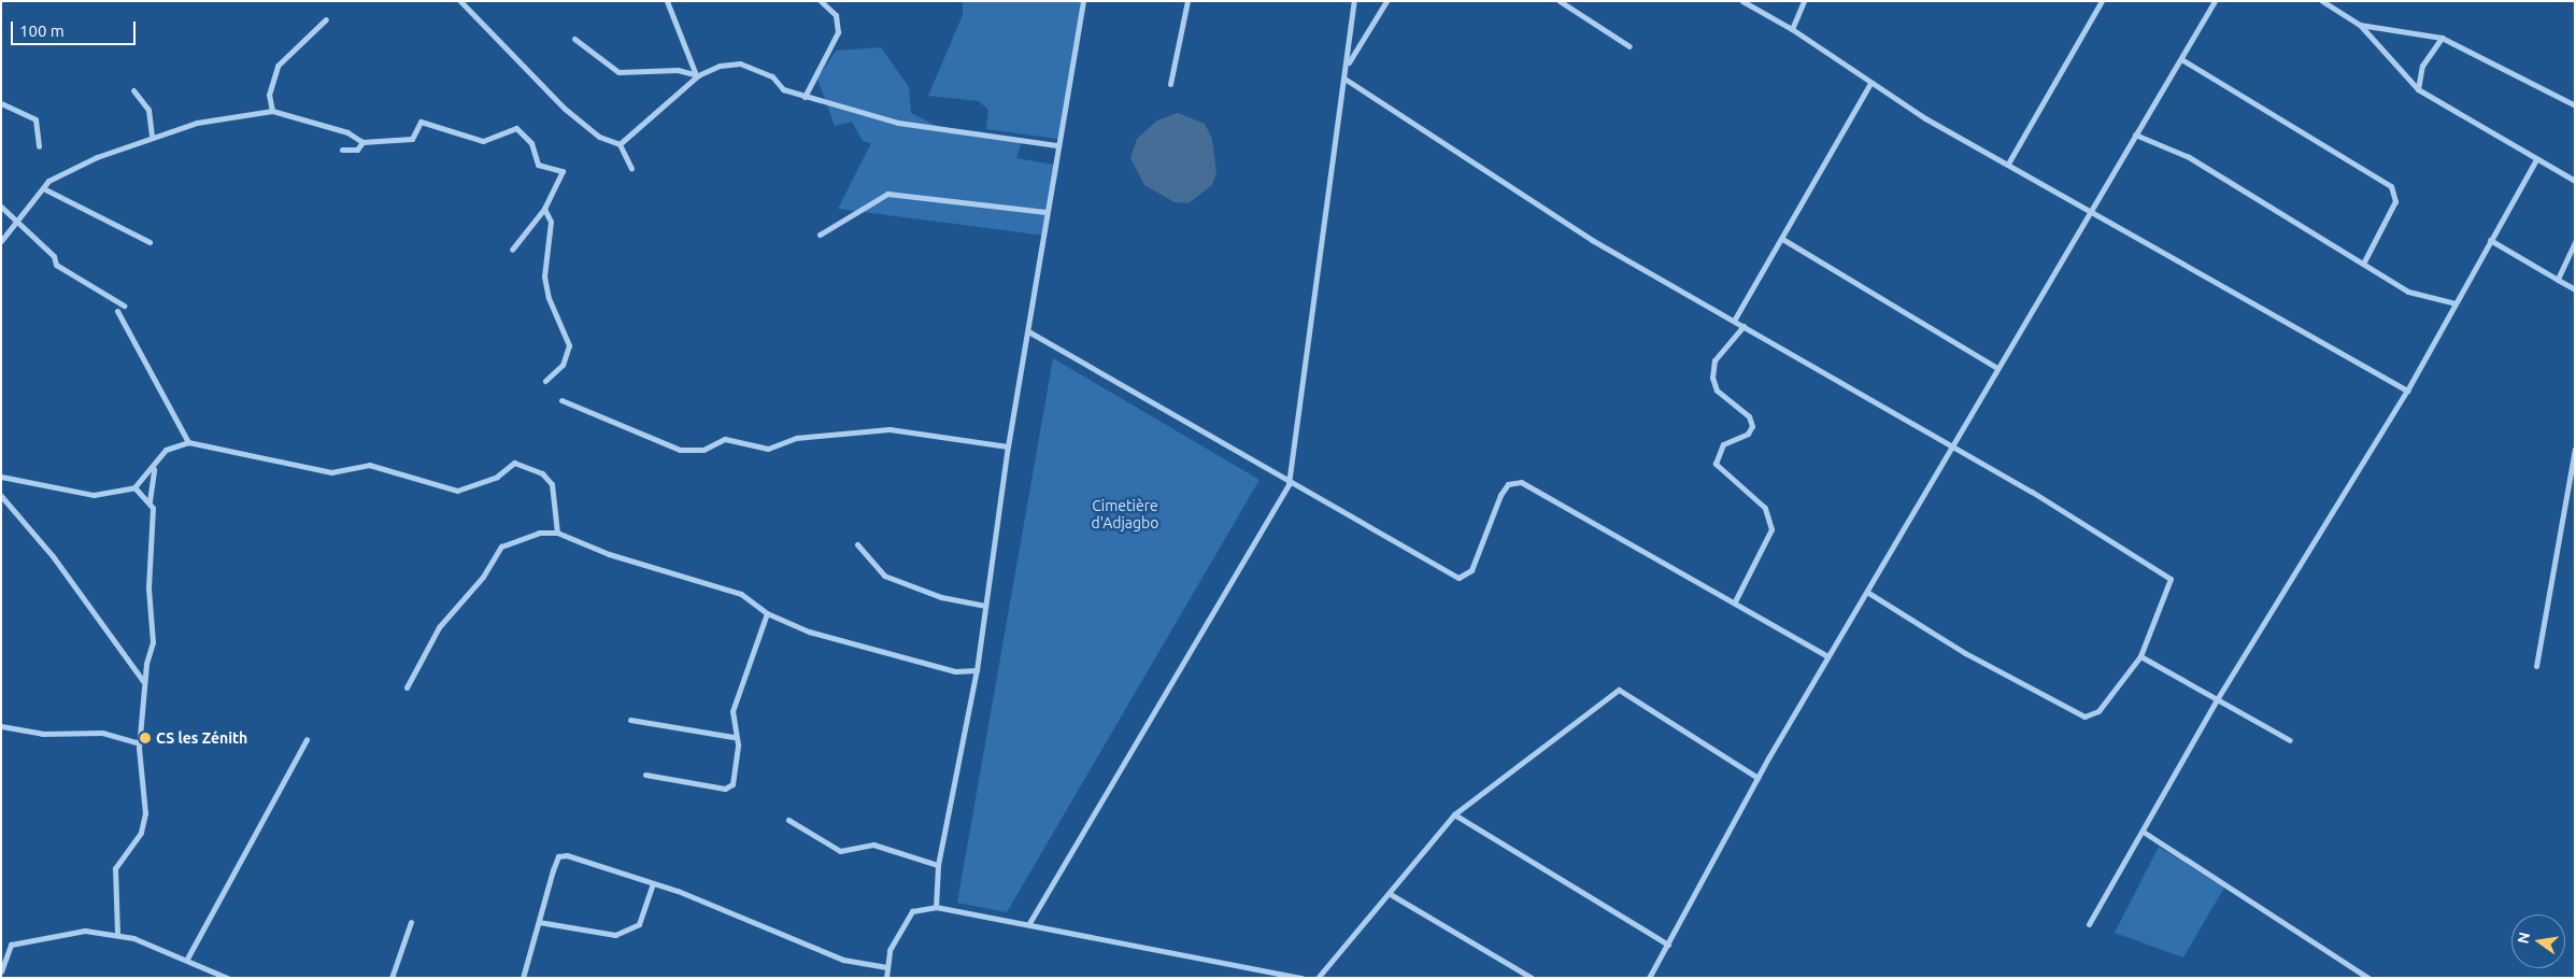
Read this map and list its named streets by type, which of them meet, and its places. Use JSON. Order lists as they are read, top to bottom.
{
  "parks": ["Cimetière d'Adjagbo"],
  "places": ["CS les Zénith"],
  "scale_bar": "100 m",
  "north": "left"
}
